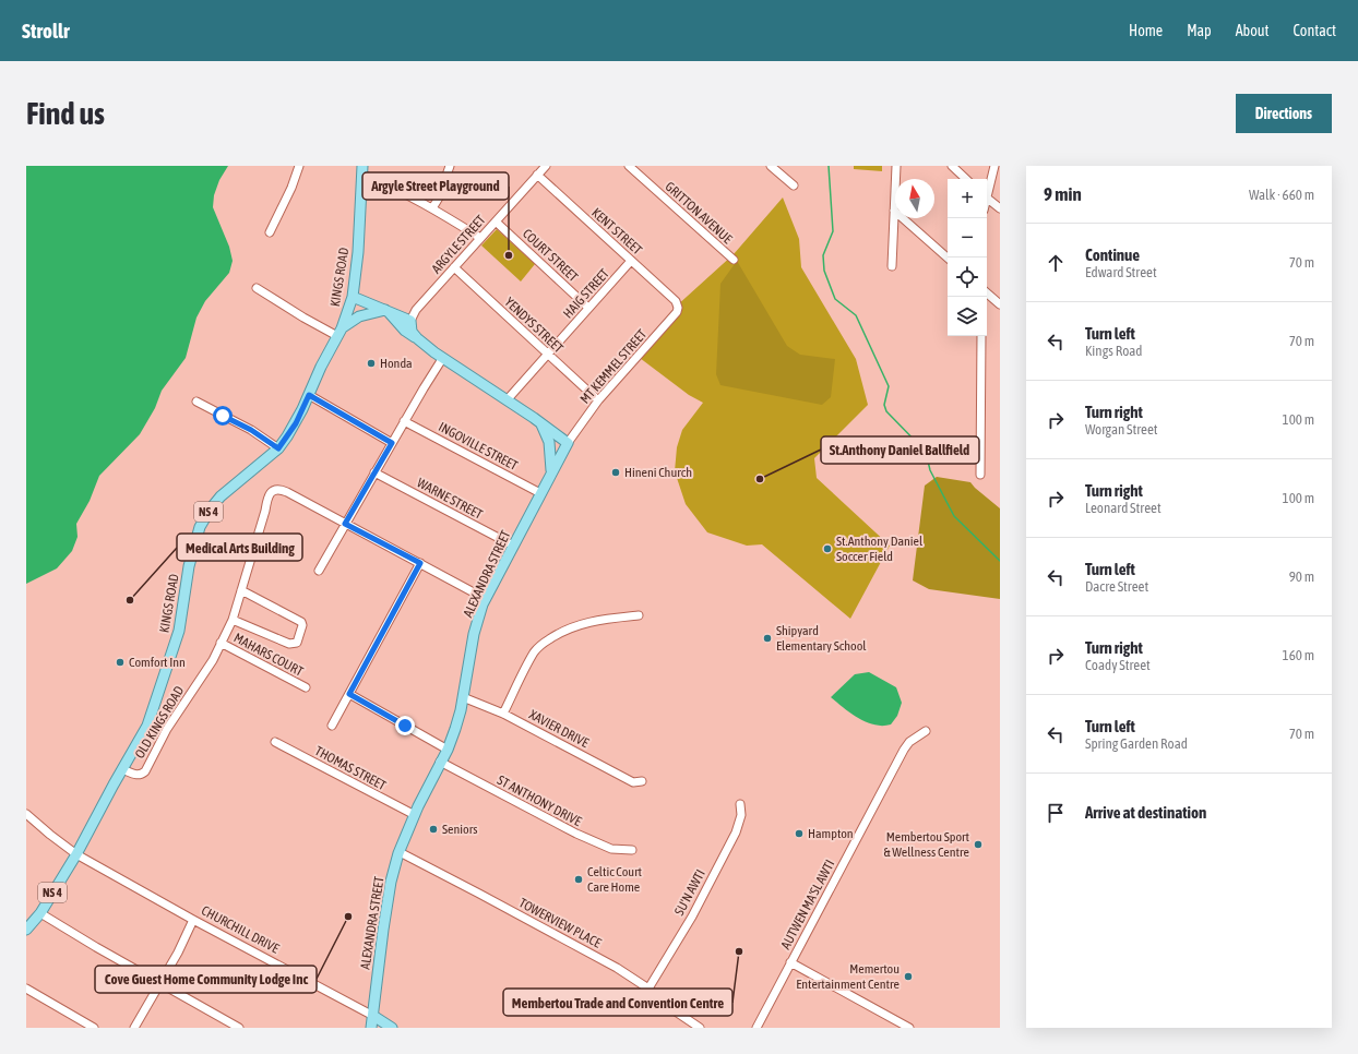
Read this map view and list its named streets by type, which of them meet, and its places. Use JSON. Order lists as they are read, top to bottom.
{
  "streets": {
    "main road": [
      "KINGS ROAD",
      "NS 4",
      "ALEXANDRA STREET",
      "CHURCHILL DRIVE"
    ],
    "street": [
      "GRITTON AVENUE",
      "KENT STREET",
      "ARGYLE STREET",
      "COURT STREET",
      "HAIG STREET",
      "YENDYS STREET",
      "MT KEMMEL STREET",
      "INGOVILLE STREET",
      "WARNE STREET",
      "MAHARS COURT",
      "OLD KINGS ROAD",
      "XAVIER DRIVE",
      "THOMAS STREET",
      "ST ANTHONY DRIVE",
      "SU'N AWTI",
      "AUTWEN MA'SL AWTI",
      "TOWERVIEW PLACE"
    ]
  },
  "crossings": [
    ["KENT STREET", "ARGYLE STREET"],
    ["KENT STREET", "HAIG STREET"],
    ["KENT STREET", "MT KEMMEL STREET"],
    ["ARGYLE STREET", "COURT STREET"],
    ["ARGYLE STREET", "YENDYS STREET"],
    ["COURT STREET", "HAIG STREET"],
    ["KINGS ROAD", "OLD KINGS ROAD"],
    ["KINGS ROAD", "CHURCHILL DRIVE"],
    ["HAIG STREET", "YENDYS STREET"],
    ["YENDYS STREET", "MT KEMMEL STREET"],
    ["MT KEMMEL STREET", "ALEXANDRA STREET"],
    ["INGOVILLE STREET", "ALEXANDRA STREET"],
    ["WARNE STREET", "ALEXANDRA STREET"],
    ["ALEXANDRA STREET", "OLD KINGS ROAD"],
    ["ALEXANDRA STREET", "XAVIER DRIVE"],
    ["ALEXANDRA STREET", "THOMAS STREET"],
    ["ALEXANDRA STREET", "ST ANTHONY DRIVE"],
    ["ALEXANDRA STREET", "TOWERVIEW PLACE"],
    ["ALEXANDRA STREET", "CHURCHILL DRIVE"],
    ["MAHARS COURT", "OLD KINGS ROAD"],
    ["SU'N AWTI", "TOWERVIEW PLACE"]
  ],
  "places": [
    "Argyle Street Playground",
    "Honda",
    "Hineni Church",
    "St.Anthony Daniel Ballfield",
    "St.Anthony Daniel Soccer Field",
    "Medical Arts Building",
    "Shipyard Elementary School",
    "Comfort Inn",
    "Seniors",
    "Hampton",
    "Membertou Sport & Wellness Centre",
    "Celtic Court Care Home",
    "Cove Guest Home Community Lodge Inc",
    "Membertou Trade and Convention Centre",
    "Memertou Entertainment Centre"
  ],
  "north": "top",
  "page": {
    "header": "Strollr",
    "nav": [
      "Home",
      "Map",
      "About",
      "Contact"
    ],
    "buttons": "Directions",
    "title": "Find us",
    "heading": ["9 min", "Walk · 660 m"],
    "map_buttons": ["+", "−"],
    "list": [
      ["Continue", "Edward Street", "70 m"],
      ["Turn left", "Kings Road", "70 m"],
      ["Turn right", "Worgan Street", "100 m"],
      ["Turn right", "Leonard Street", "100 m"],
      ["Turn left", "Dacre Street", "90 m"],
      ["Turn right", "Coady Street", "160 m"],
      ["Turn left", "Spring Garden Road", "70 m"],
      "Arrive at destination"
    ]
  }
}
